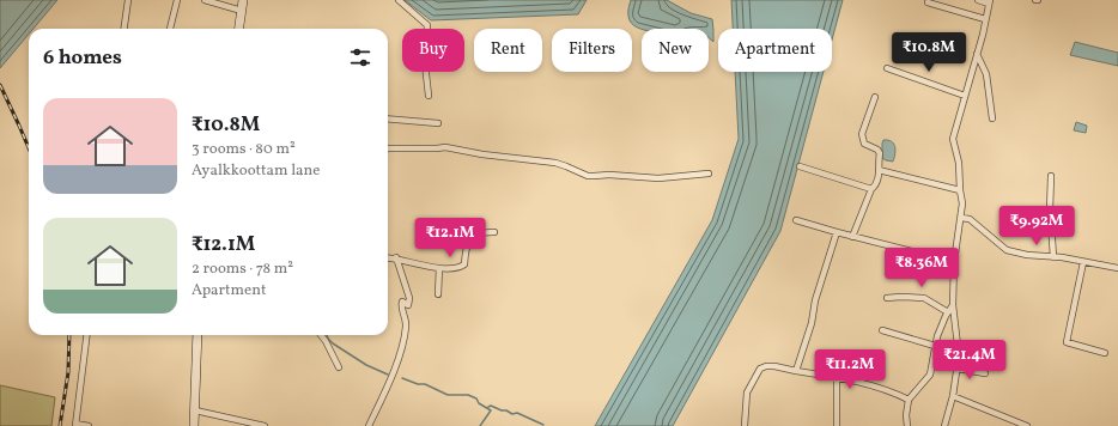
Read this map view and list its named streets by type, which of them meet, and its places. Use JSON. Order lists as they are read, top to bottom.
{
  "page": {
    "chip": [
      "Buy",
      "Rent",
      "Filters",
      "New",
      "Apartment"
    ],
    "heading": "6 homes",
    "price": [
      "₹10.8M",
      "₹9.92M",
      "₹12.1M",
      "₹8.36M",
      "₹21.4M",
      "₹11.2M"
    ],
    "list": [
      {
        "name": "₹10.8M",
        "note": "3 rooms · 80 m² · Ayalkkoottam lane"
      },
      {
        "name": "₹12.1M",
        "note": "2 rooms · 78 m² · Apartment"
      }
    ]
  }
}
